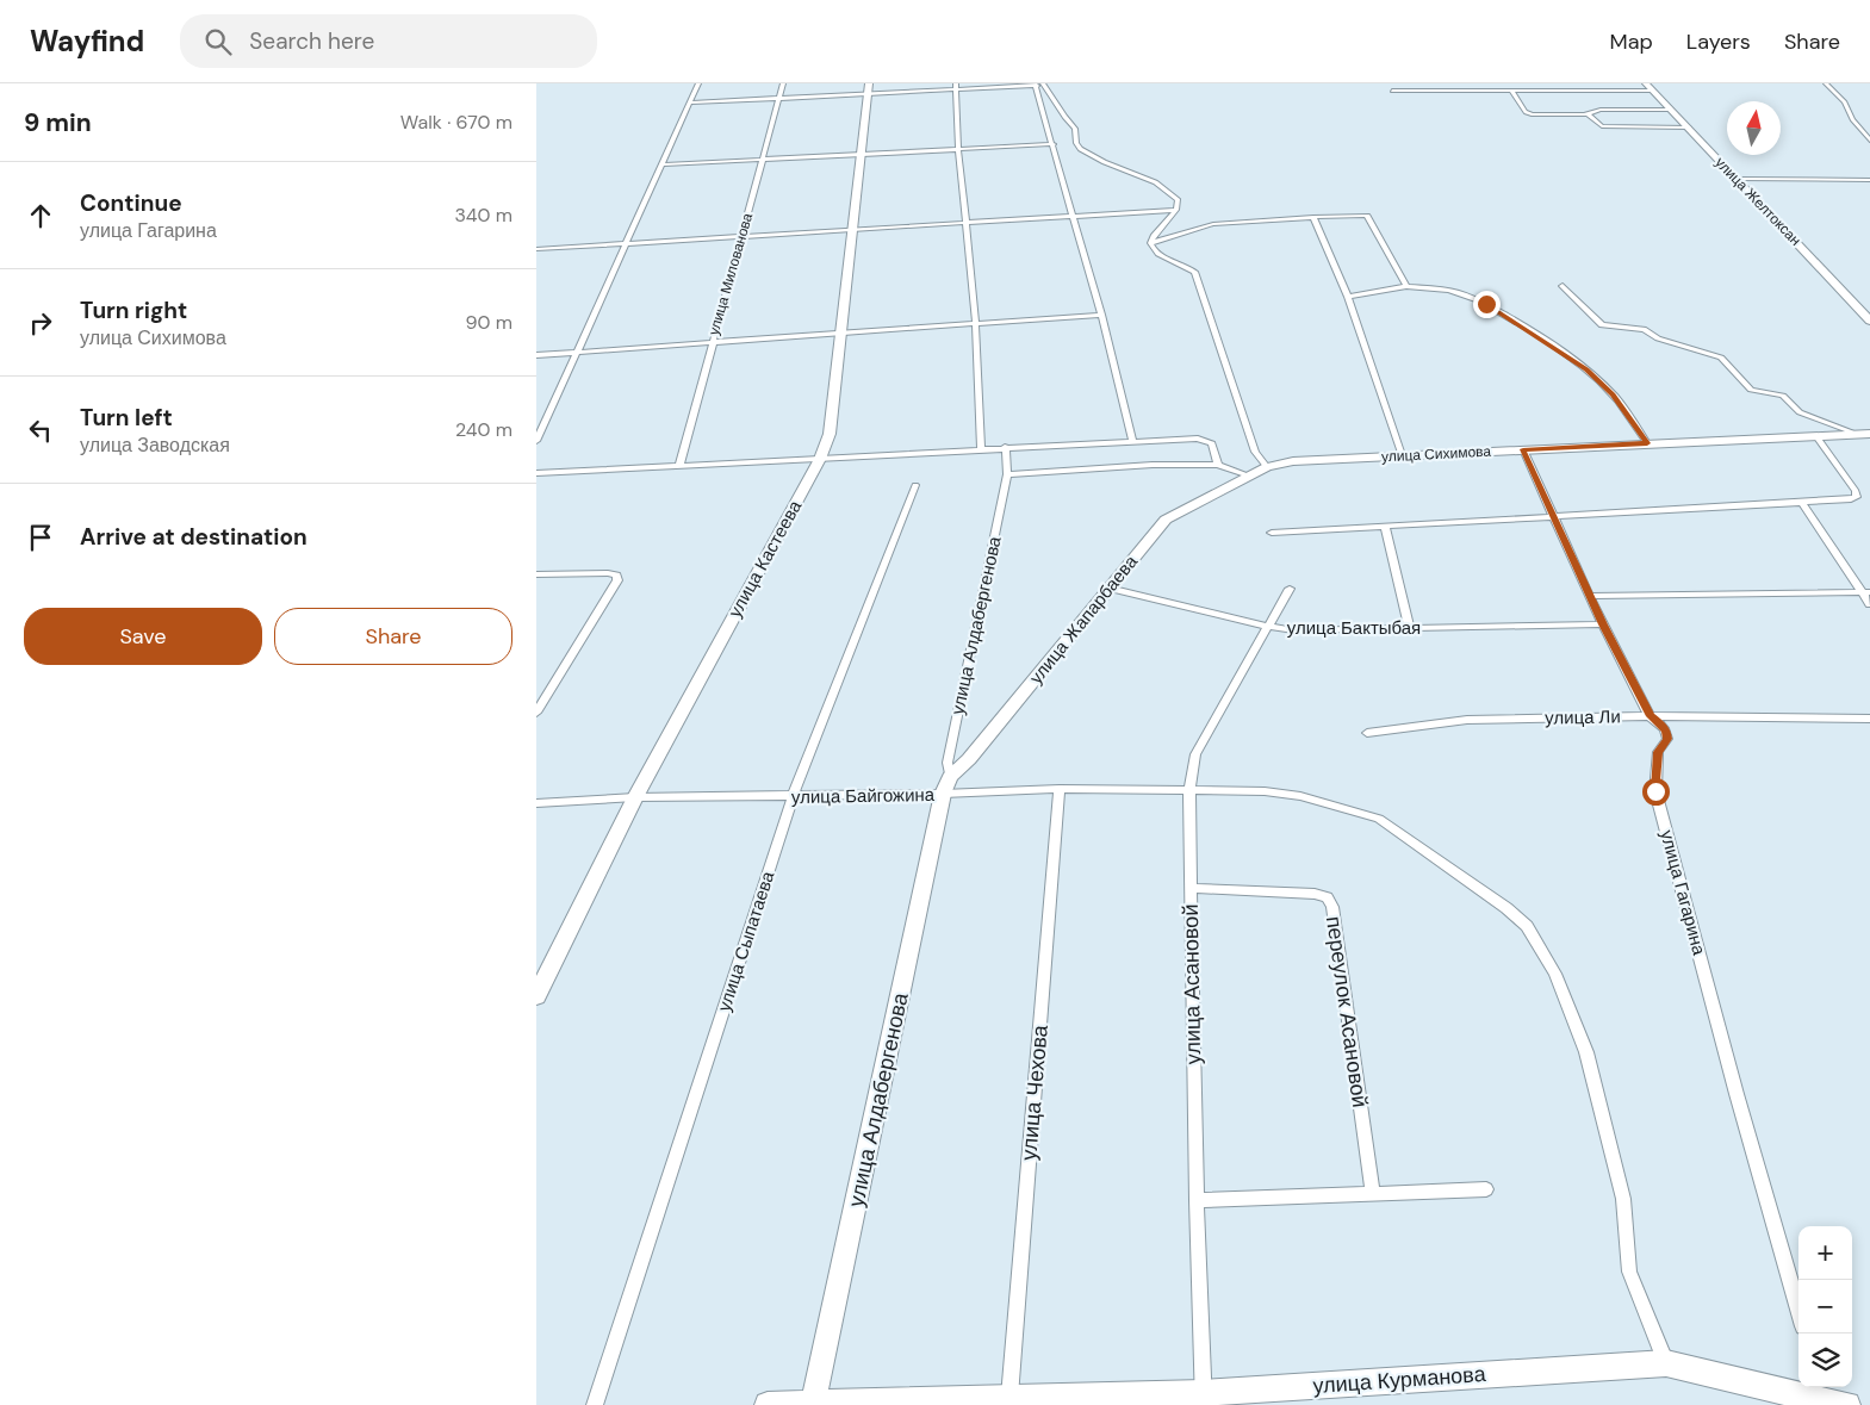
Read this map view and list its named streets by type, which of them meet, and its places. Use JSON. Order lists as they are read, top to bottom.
{
  "streets": {
    "street": [
      "улица Желтоксан",
      "улица Милованова",
      "улица Сихимова",
      "улица Кастеева",
      "улица Жапарбаева",
      "улица Алдабергенова",
      "улица Бактыбая",
      "улица Ли",
      "улица Байгожина",
      "улица Гагарина",
      "улица Сыпатаева",
      "улица Асановой",
      "переулок Асановой",
      "улица Чехова",
      "улица Курманова"
    ]
  },
  "crossings": [
    ["улица Сихимова", "улица Жапарбаева"],
    ["улица Сихимова", "улица Гагарина"],
    ["улица Кастеева", "улица Байгожина"],
    ["улица Жапарбаева", "улица Алдабергенова"],
    ["улица Жапарбаева", "улица Бактыбая"],
    ["улица Жапарбаева", "улица Байгожина"],
    ["улица Алдабергенова", "улица Байгожина"],
    ["улица Алдабергенова", "улица Курманова"],
    ["улица Бактыбая", "улица Гагарина"],
    ["улица Бактыбая", "улица Асановой"],
    ["улица Ли", "улица Гагарина"],
    ["улица Байгожина", "улица Сыпатаева"],
    ["улица Байгожина", "улица Асановой"],
    ["улица Байгожина", "улица Чехова"],
    ["улица Байгожина", "улица Курманова"],
    ["улица Асановой", "переулок Асановой"],
    ["улица Асановой", "улица Курманова"],
    ["улица Чехова", "улица Курманова"]
  ],
  "north": "top",
  "page": {
    "header": "Wayfind",
    "search": "Search here",
    "nav": ["Map", "Layers", "Share"],
    "heading": ["9 min", "Walk · 670 m"],
    "list": [
      ["Continue", "улица Гагарина", "340 m"],
      ["Turn right", "улица Сихимова", "90 m"],
      ["Turn left", "улица Заводская", "240 m"],
      "Arrive at destination"
    ],
    "buttons": ["Save", "Share"],
    "map_buttons": ["+", "−"]
  }
}
